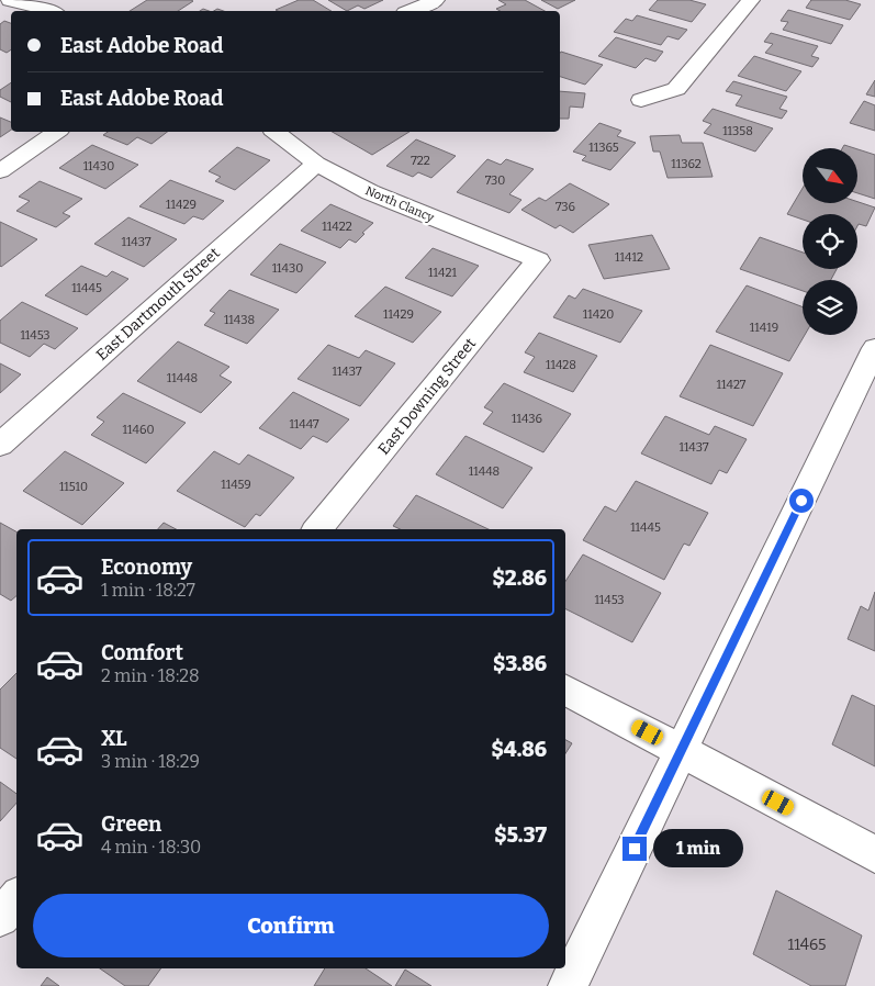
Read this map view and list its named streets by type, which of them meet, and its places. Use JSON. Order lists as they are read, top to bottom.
{
  "streets": {
    "street": ["North Clancy", "East Dartmouth Street", "East Downing Street"]
  },
  "crossings": [
    ["North Clancy", "East Dartmouth Street"],
    ["North Clancy", "East Downing Street"]
  ],
  "house_numbers": [
    "11358",
    "11365",
    "722",
    "11362",
    "11430",
    "730",
    "11429",
    "736",
    "11422",
    "11437",
    "11412",
    "11430",
    "11421",
    "11445",
    "11429",
    "11420",
    "11438",
    "11419",
    "11453",
    "11428",
    "11437",
    "11448",
    "11427",
    "11436",
    "11447",
    "11460",
    "11437",
    "11448",
    "11459",
    "11510",
    "11445",
    "11453",
    "11465"
  ],
  "north": "bottom right",
  "page": {
    "banner": ["East Adobe Road", "East Adobe Road"],
    "list": [
      {
        "name": "Economy",
        "note": "1 min · 18:27",
        "value": "$2.86"
      },
      {
        "name": "Comfort",
        "note": "2 min · 18:28",
        "value": "$3.86"
      },
      {
        "name": "XL",
        "note": "3 min · 18:29",
        "value": "$4.86"
      },
      {
        "name": "Green",
        "note": "4 min · 18:30",
        "value": "$5.37"
      }
    ],
    "bubble": "1 min",
    "buttons": "Confirm"
  }
}
